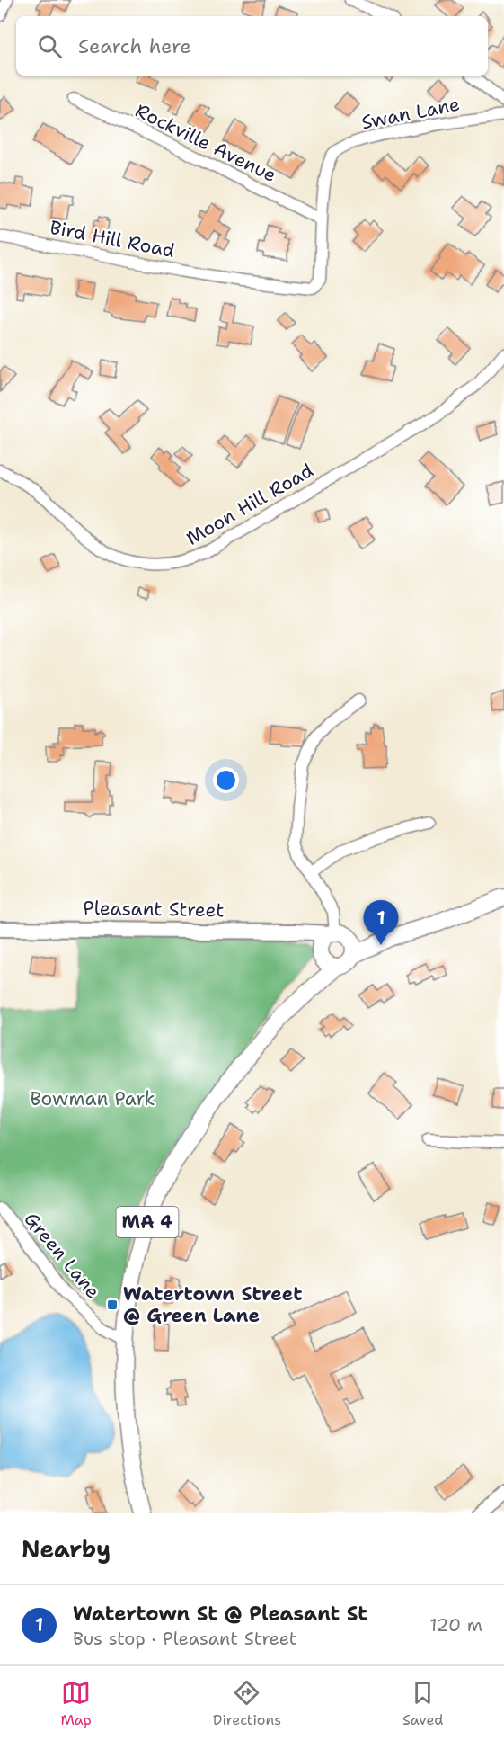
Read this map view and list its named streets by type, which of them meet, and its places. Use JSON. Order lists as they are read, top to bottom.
{
  "streets": {
    "main road": ["Pleasant Street", "MA 4"],
    "street": [
      "Swan Lane",
      "Rockville Avenue",
      "Bird Hill Road",
      "Moon Hill Road",
      "Green Lane"
    ]
  },
  "crossings": [
    ["Swan Lane", "Rockville Avenue"],
    ["Swan Lane", "Bird Hill Road"],
    ["Pleasant Street", "MA 4"],
    ["MA 4", "Green Lane"]
  ],
  "parks": ["Bowman Park"],
  "places": {
    "transit": ["Watertown Street @ Green Lane"]
  },
  "page": {
    "search": "Search here",
    "pins": "1",
    "heading": "Nearby",
    "list": [
      {
        "mark": "1",
        "name": "Watertown St @ Pleasant St",
        "note": "Bus stop · Pleasant Street",
        "value": "120 m"
      }
    ],
    "nav": ["Map", "Directions", "Saved"]
  }
}
